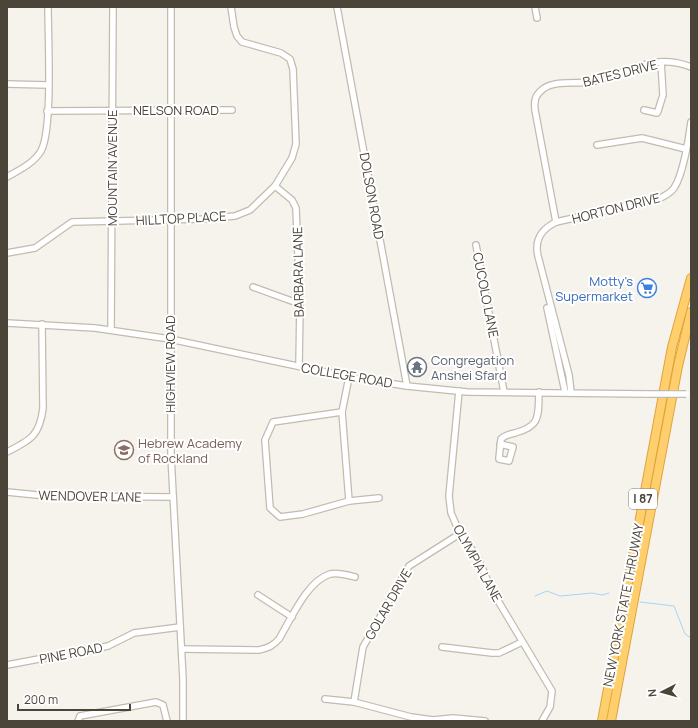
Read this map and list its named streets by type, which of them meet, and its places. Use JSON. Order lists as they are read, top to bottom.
{
  "streets": {
    "highway": ["I 87", "NEW YORK STATE THRUWAY"],
    "street": [
      "BATES DRIVE",
      "NELSON ROAD",
      "MOUNTAIN AVENUE",
      "DOLSON ROAD",
      "HORTON DRIVE",
      "HILLTOP PLACE",
      "BARBARA LANE",
      "CUCOLO LANE",
      "HIGHVIEW ROAD",
      "COLLEGE ROAD",
      "WENDOVER LANE",
      "OLYMPIA LANE",
      "GOLAR DRIVE",
      "PINE ROAD"
    ]
  },
  "crossings": [
    ["BATES DRIVE", "HORTON DRIVE"],
    ["NELSON ROAD", "MOUNTAIN AVENUE"],
    ["NELSON ROAD", "HIGHVIEW ROAD"],
    ["MOUNTAIN AVENUE", "HILLTOP PLACE"],
    ["MOUNTAIN AVENUE", "COLLEGE ROAD"],
    ["DOLSON ROAD", "COLLEGE ROAD"],
    ["HORTON DRIVE", "COLLEGE ROAD"],
    ["HILLTOP PLACE", "BARBARA LANE"],
    ["HILLTOP PLACE", "HIGHVIEW ROAD"],
    ["BARBARA LANE", "COLLEGE ROAD"],
    ["CUCOLO LANE", "COLLEGE ROAD"],
    ["HIGHVIEW ROAD", "COLLEGE ROAD"],
    ["HIGHVIEW ROAD", "WENDOVER LANE"],
    ["HIGHVIEW ROAD", "PINE ROAD"],
    ["COLLEGE ROAD", "OLYMPIA LANE"],
    ["OLYMPIA LANE", "GOLAR DRIVE"]
  ],
  "places": {
    "supermarket": ["Motty's Supermarket"],
    "temple": ["Congregation Anshei Sfard"],
    "school or university": ["Hebrew Academy of Rockland"]
  },
  "scale_bar": "200 m",
  "north": "left"
}
